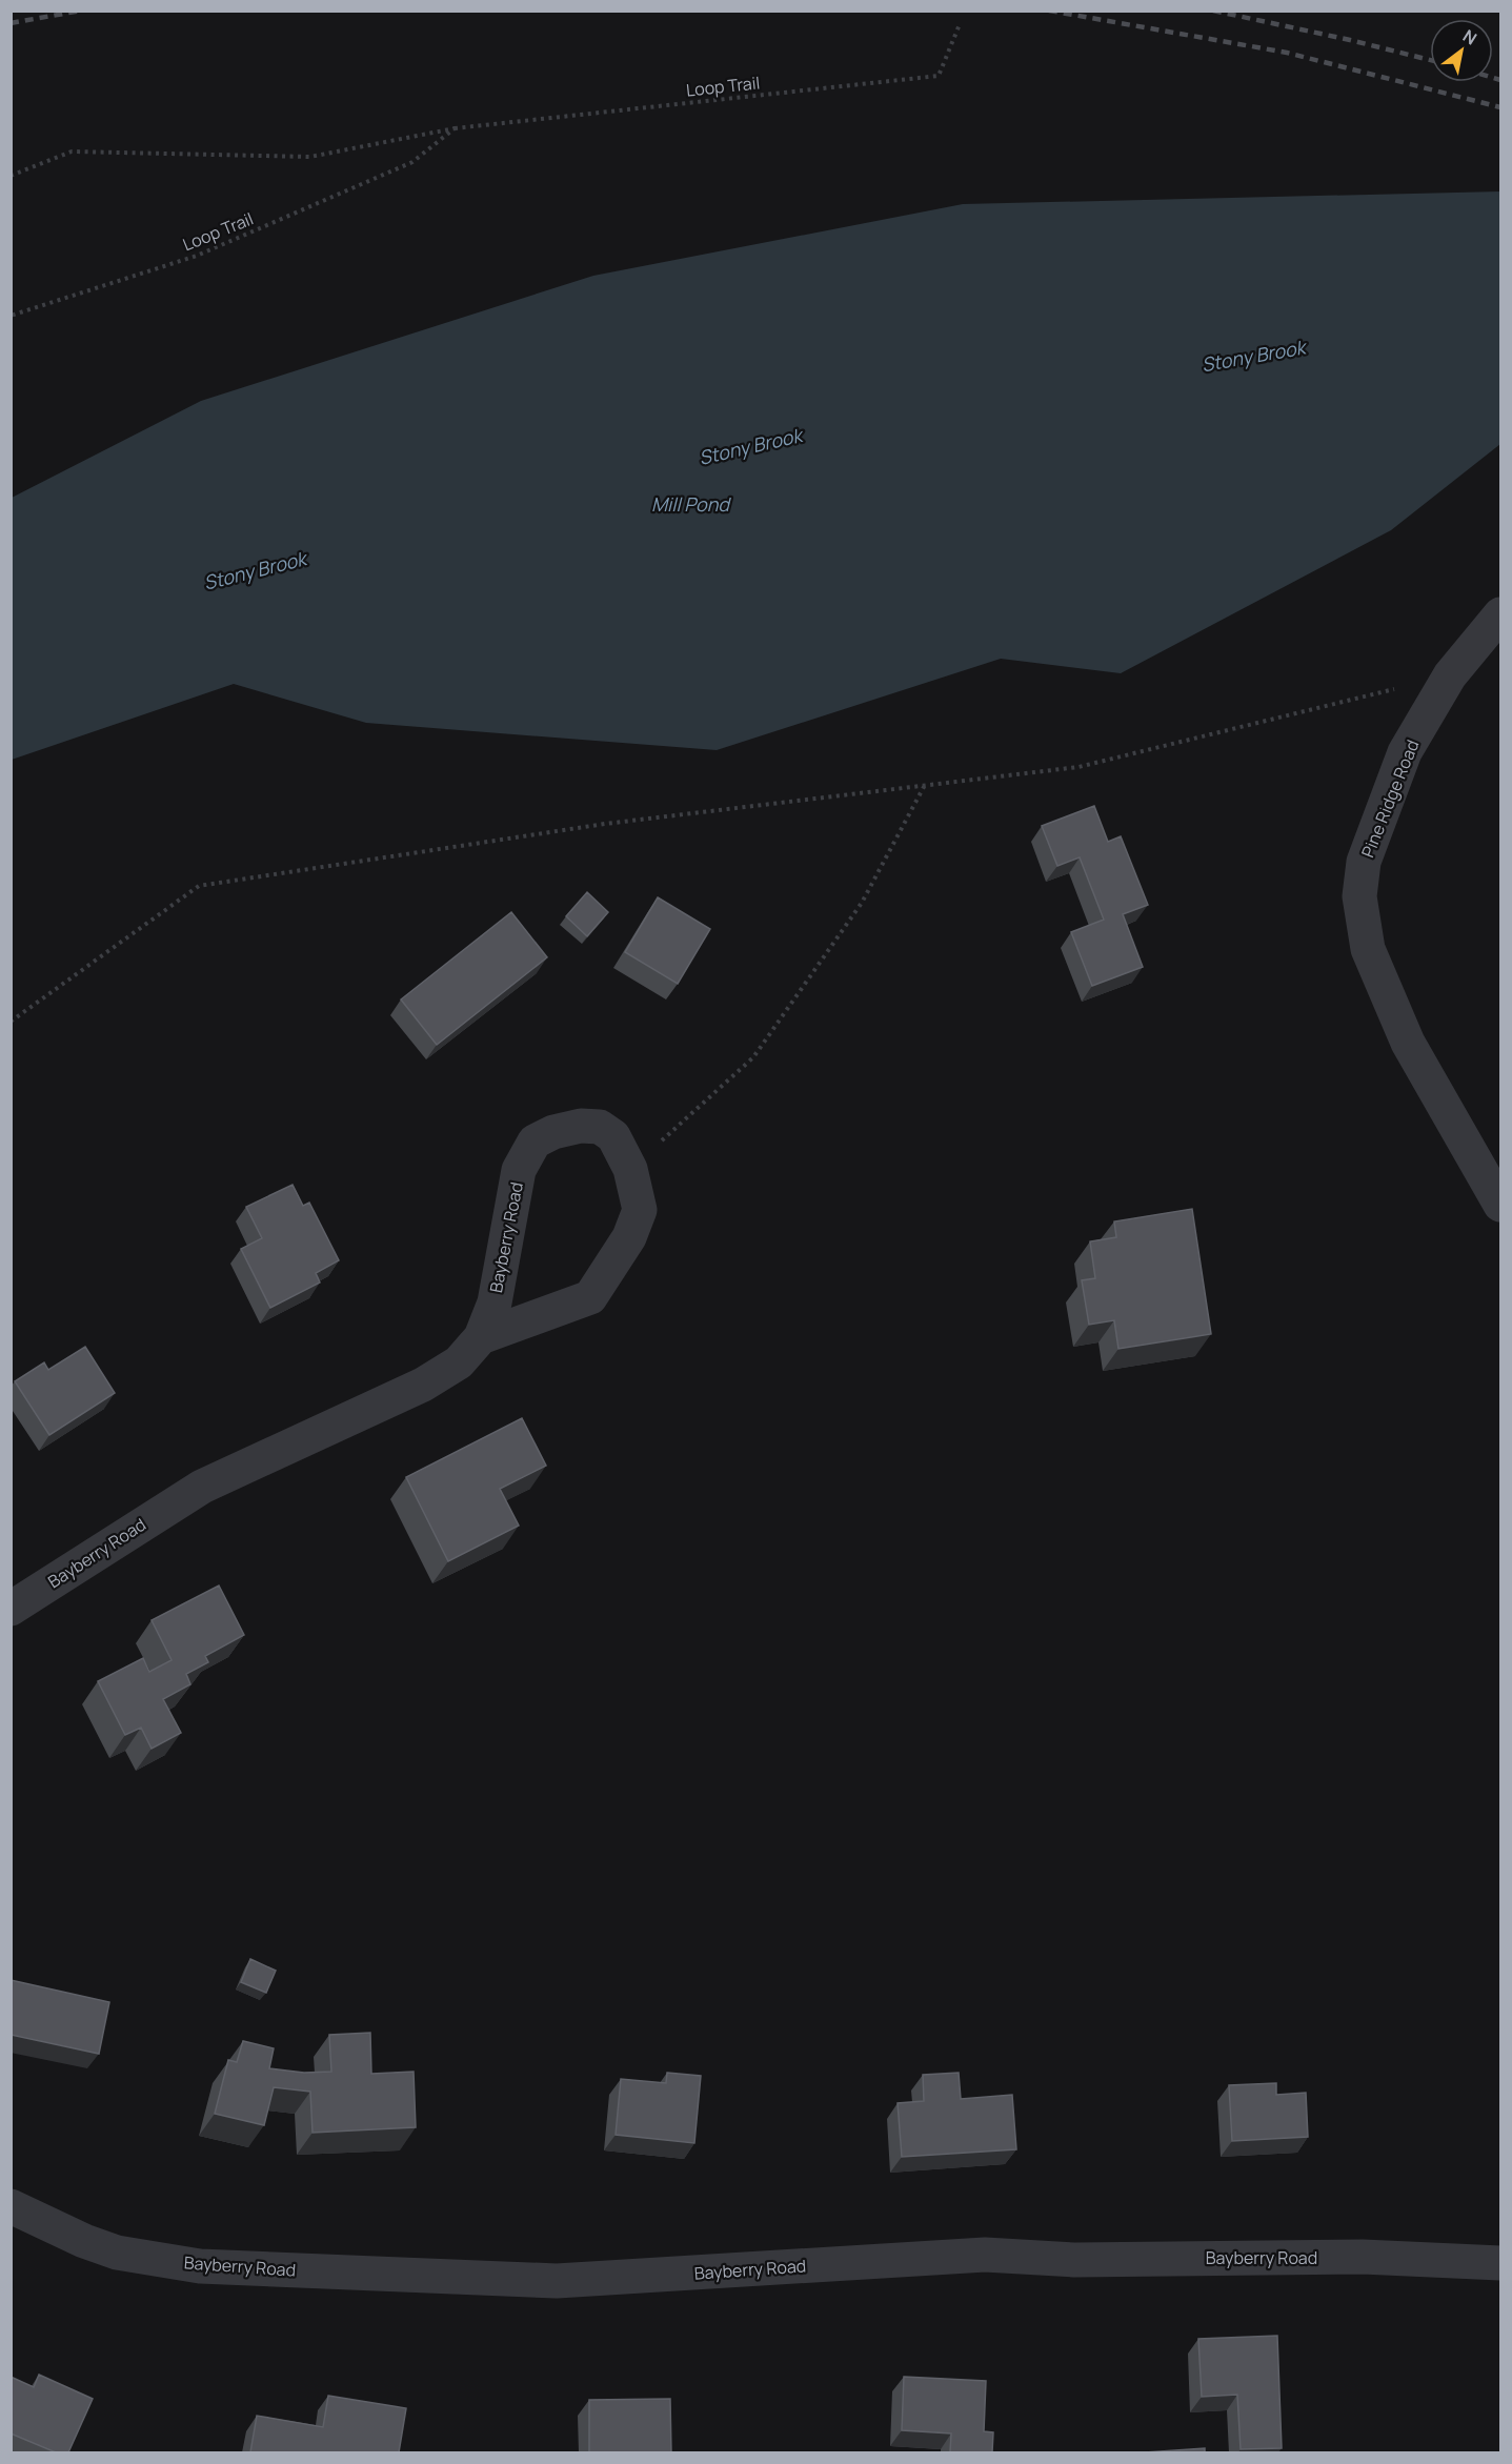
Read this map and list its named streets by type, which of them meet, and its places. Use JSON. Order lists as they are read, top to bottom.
{
  "streets": {
    "street": ["Pine Ridge Road", "Bayberry Road"],
    "path": ["Loop Trail"]
  },
  "water": ["Stony Brook", "Mill Pond"],
  "north": "top right"
}
